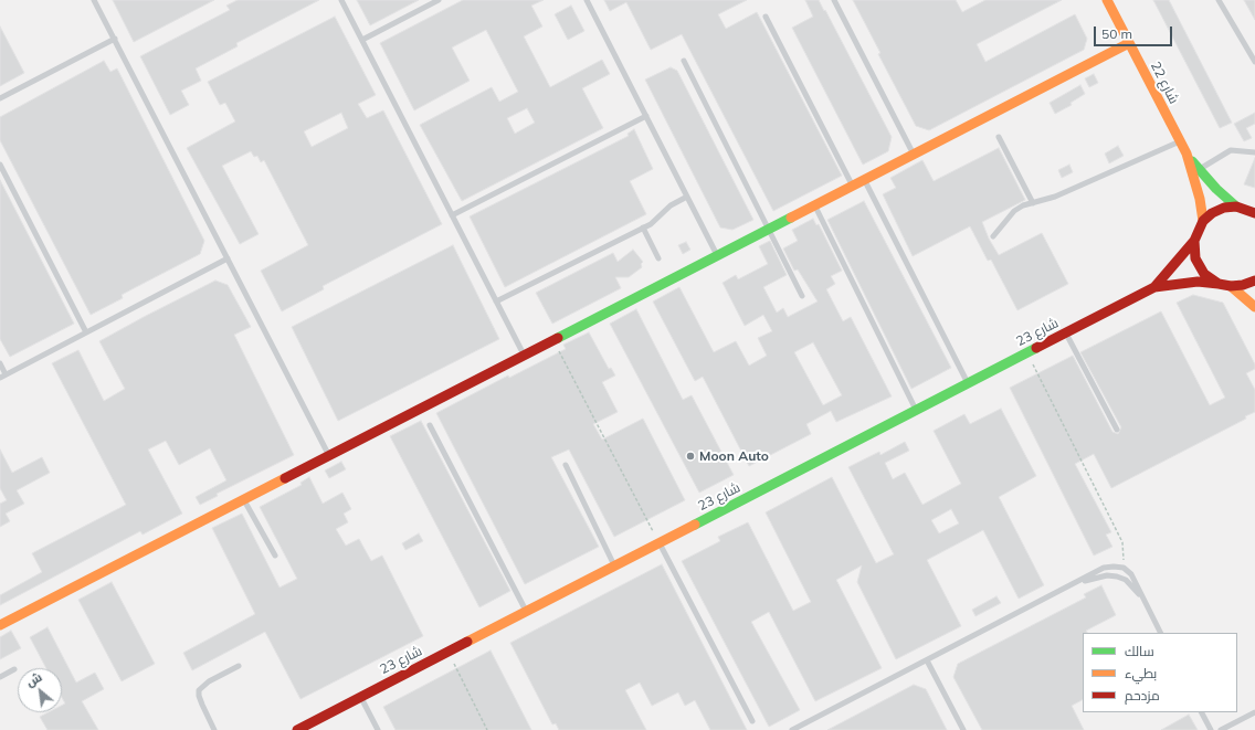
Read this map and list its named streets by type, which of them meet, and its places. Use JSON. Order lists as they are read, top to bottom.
{
  "streets": {
    "street": ["شارع 22", "شارع 23"]
  },
  "crossings": [
    ["شارع 22", "شارع 23"]
  ],
  "places": ["Moon Auto"],
  "legend": ["سالك", "بطيء", "مزدحم"],
  "scale_bar": "50 m",
  "north": "top left"
}
